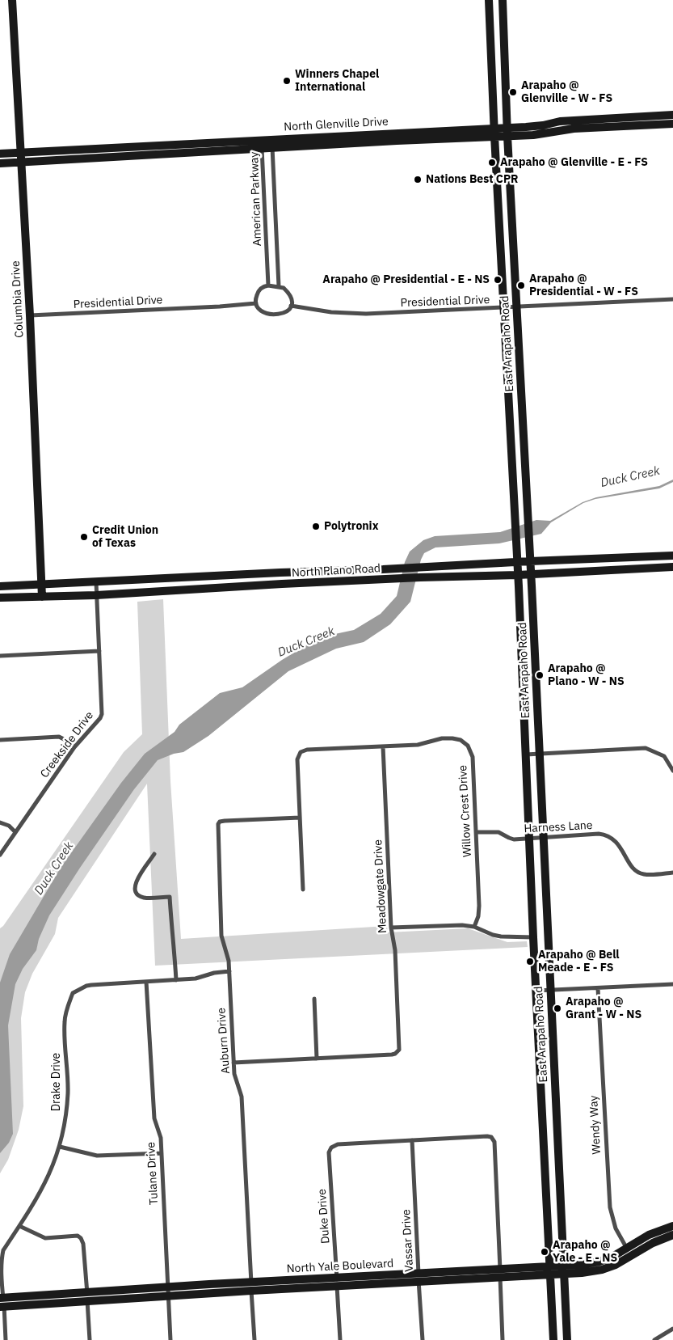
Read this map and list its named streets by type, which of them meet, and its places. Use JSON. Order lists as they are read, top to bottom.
{
  "streets": {
    "main road": [
      "North Glenville Drive",
      "Columbia Drive",
      "East Arapaho Road",
      "North Plano Road",
      "North Yale Boulevard"
    ],
    "street": [
      "American Parkway",
      "Presidential Drive",
      "Creekside Drive",
      "Willow Crest Drive",
      "Harness Lane",
      "Meadowgate Drive",
      "Auburn Drive",
      "Drake Drive",
      "Wendy Way",
      "Tulane Drive",
      "Duke Drive",
      "Vassar Drive"
    ]
  },
  "crossings": [
    ["North Glenville Drive", "American Parkway"],
    ["North Glenville Drive", "Columbia Drive"],
    ["North Glenville Drive", "East Arapaho Road"],
    ["American Parkway", "Presidential Drive"],
    ["Columbia Drive", "Presidential Drive"],
    ["Columbia Drive", "North Plano Road"],
    ["Presidential Drive", "East Arapaho Road"],
    ["East Arapaho Road", "North Plano Road"],
    ["East Arapaho Road", "Harness Lane"],
    ["East Arapaho Road", "North Yale Boulevard"],
    ["North Plano Road", "Creekside Drive"],
    ["Willow Crest Drive", "Harness Lane"],
    ["Willow Crest Drive", "Meadowgate Drive"],
    ["Willow Crest Drive", "Auburn Drive"],
    ["Auburn Drive", "Drake Drive"],
    ["Auburn Drive", "North Yale Boulevard"],
    ["Drake Drive", "Tulane Drive"],
    ["Drake Drive", "North Yale Boulevard"],
    ["Wendy Way", "North Yale Boulevard"],
    ["Tulane Drive", "North Yale Boulevard"],
    ["Duke Drive", "Vassar Drive"],
    ["Duke Drive", "North Yale Boulevard"],
    ["Vassar Drive", "North Yale Boulevard"]
  ],
  "water": ["Duck Creek"],
  "places": [
    "Winners Chapel International",
    "Arapaho @ Glenville - W - FS",
    "Arapaho @ Glenville - E - FS",
    "Nations Best CPR",
    "Arapaho @ Presidential - E - NS",
    "Arapaho @ Presidential - W - FS",
    "Polytronix",
    "Credit Union of Texas",
    "Arapaho @ Plano - W - NS",
    "Arapaho @ Bell Meade - E - FS",
    "Arapaho @ Grant - W - NS",
    "Arapaho @ Yale - E - NS"
  ]
}
